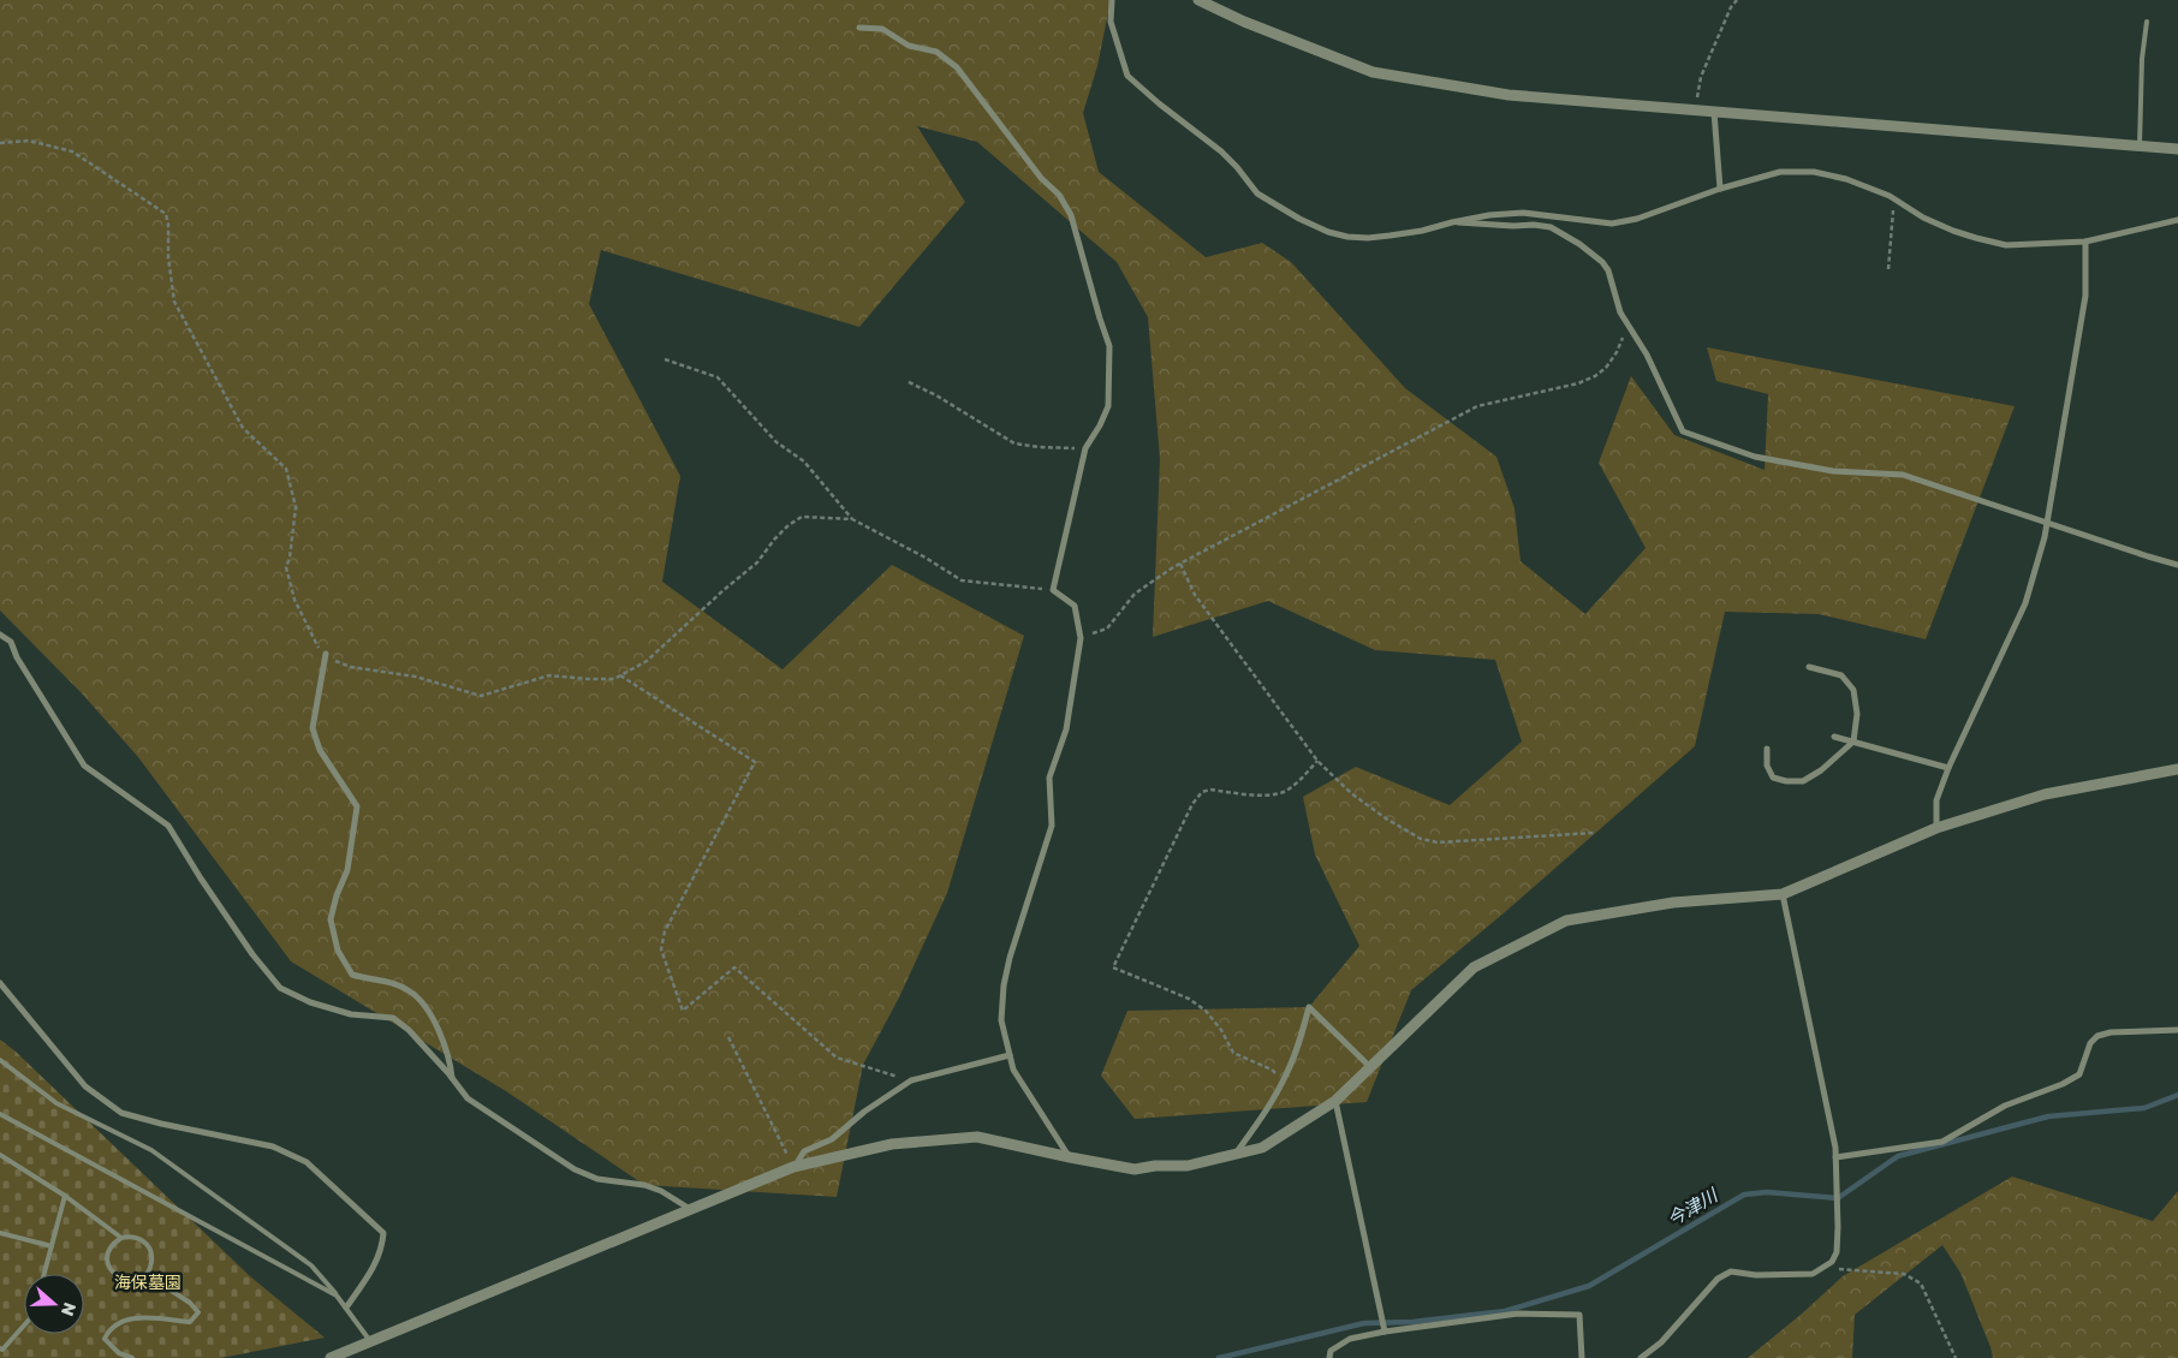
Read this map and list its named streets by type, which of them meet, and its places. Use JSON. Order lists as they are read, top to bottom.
{
  "water": ["今津川"],
  "parks": ["海保墓園"],
  "north": "right"
}
